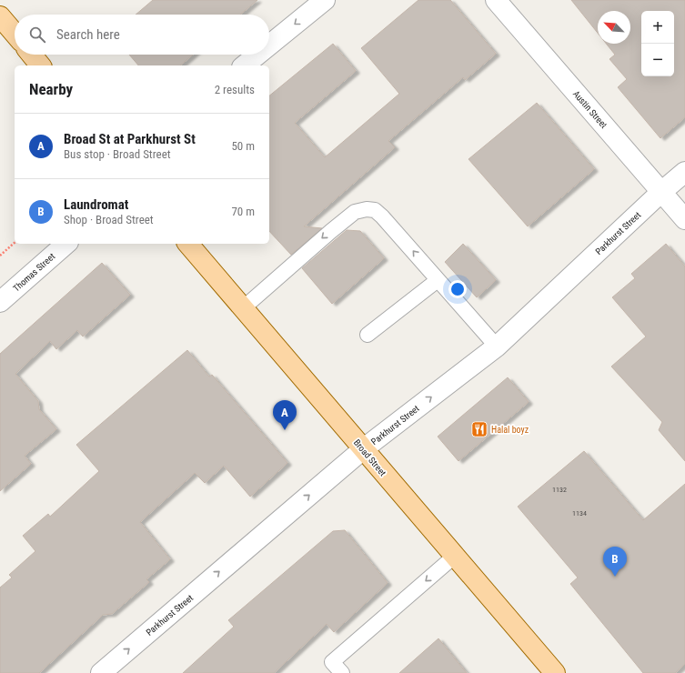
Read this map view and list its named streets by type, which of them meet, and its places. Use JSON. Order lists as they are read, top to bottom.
{
  "streets": {
    "main road": ["Broad Street"],
    "street": ["Austin Street", "Parkhurst Street", "Thomas Street"]
  },
  "crossings": [
    ["Austin Street", "Parkhurst Street"],
    ["Parkhurst Street", "Broad Street"]
  ],
  "one_way": ["Parkhurst Street"],
  "places": {
    "restaurant": ["Halal boyz"]
  },
  "house_numbers": ["1132", "1134"],
  "north": "top left",
  "page": {
    "map_buttons": ["+", "−"],
    "search": "Search here",
    "heading": ["Nearby", "2 results"],
    "list": [
      {
        "mark": "A",
        "name": "Broad St at Parkhurst St",
        "note": "Bus stop · Broad Street",
        "value": "50 m"
      },
      {
        "mark": "B",
        "name": "Laundromat",
        "note": "Shop · Broad Street",
        "value": "70 m"
      }
    ],
    "pins": ["A", "B"]
  }
}
